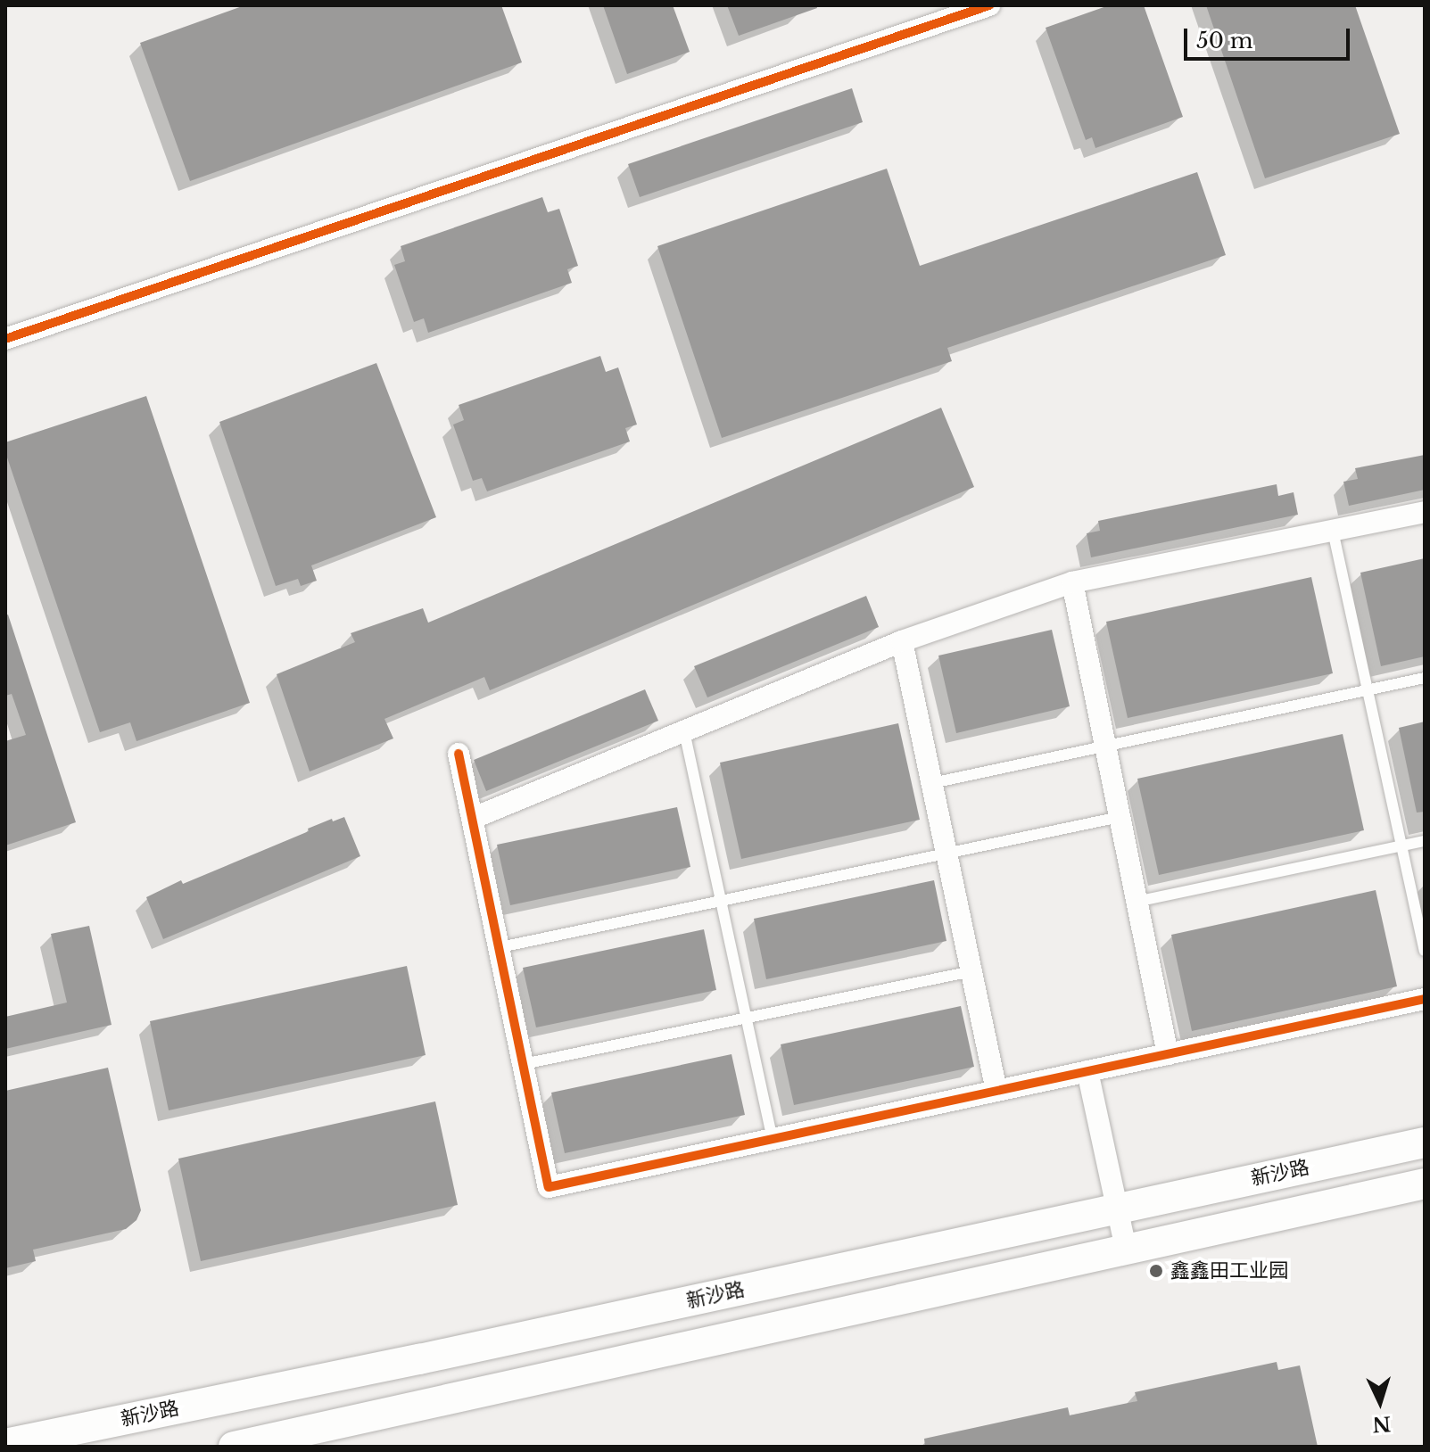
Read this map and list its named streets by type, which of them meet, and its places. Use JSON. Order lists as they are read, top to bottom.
{
  "streets": {
    "main road": ["新沙路"]
  },
  "places": ["鑫鑫田工业园"],
  "scale_bar": "50 m",
  "north": "bottom"
}
